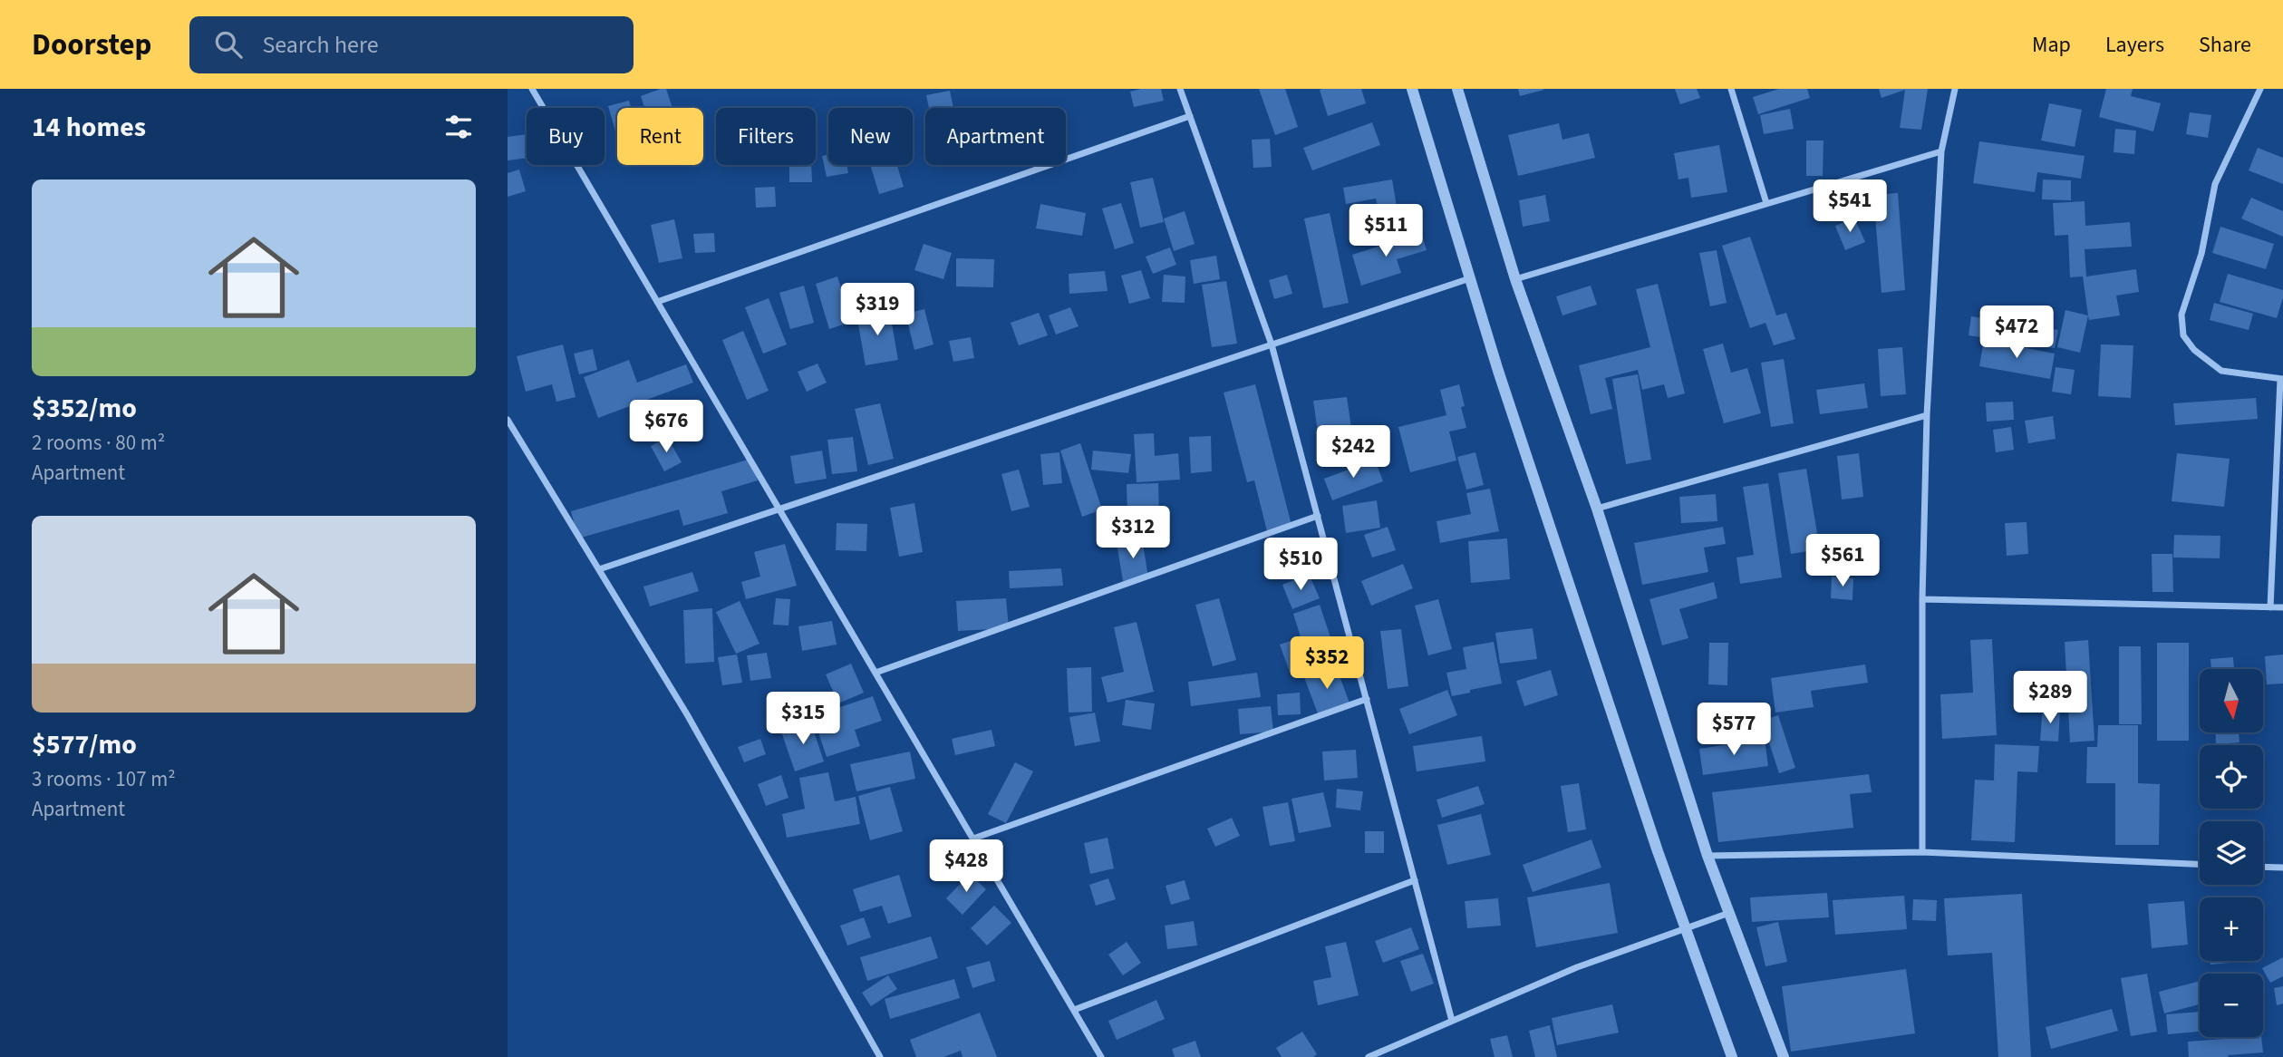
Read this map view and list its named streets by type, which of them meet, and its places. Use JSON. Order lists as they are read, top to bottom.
{
  "north": "bottom",
  "page": {
    "header": "Doorstep",
    "search": "Search here",
    "nav": ["Map", "Layers", "Share"],
    "heading": "14 homes",
    "chip": [
      "Buy",
      "Rent",
      "Filters",
      "New",
      "Apartment"
    ],
    "list": [
      {
        "name": "$352/mo",
        "note": "2 rooms · 80 m² · Apartment"
      },
      {
        "name": "$577/mo",
        "note": "3 rooms · 107 m² · Apartment"
      }
    ],
    "price": [
      "$541",
      "$511",
      "$319",
      "$472",
      "$676",
      "$242",
      "$312",
      "$561",
      "$510",
      "$352",
      "$289",
      "$315",
      "$577",
      "$428"
    ],
    "map_buttons": ["+", "−"]
  }
}
